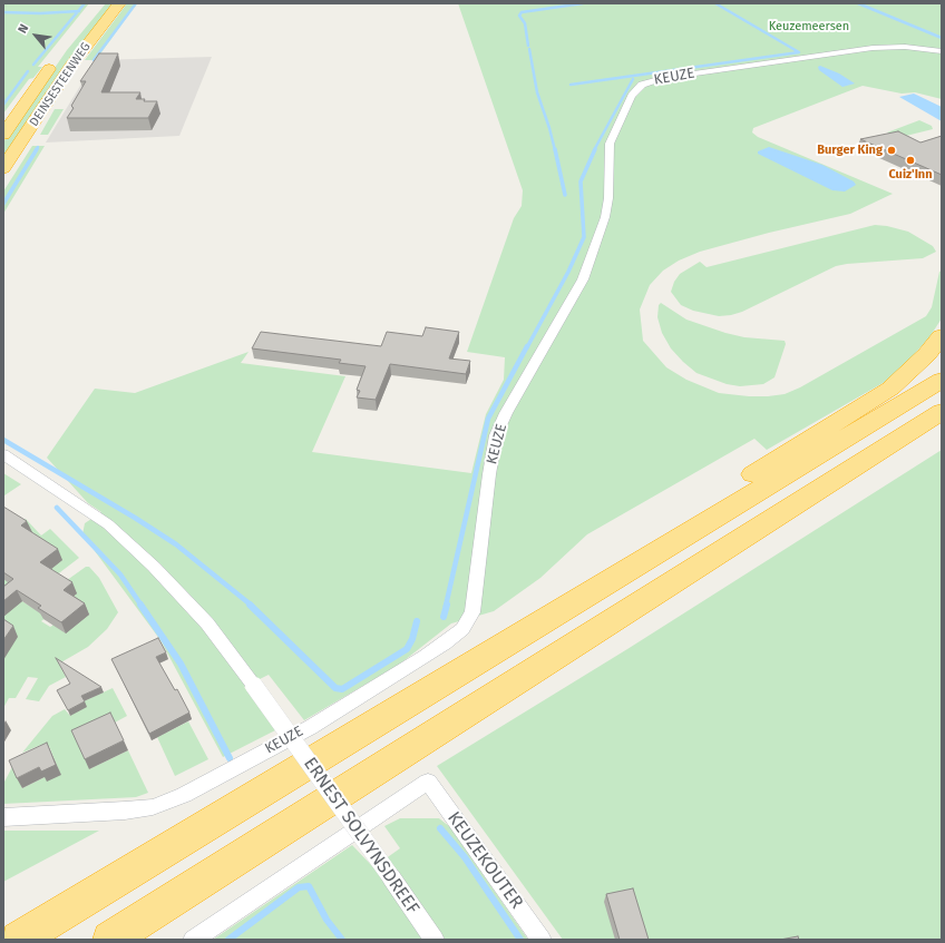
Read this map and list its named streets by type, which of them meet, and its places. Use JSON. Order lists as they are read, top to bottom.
{
  "streets": {
    "highway": ["DEINSESTEENWEG"],
    "street": ["KEUZE", "ERNEST SOLVYNSDREEF", "KEUZEKOUTER"]
  },
  "parks": ["Keuzemeersen"],
  "places": ["Burger King", "Cuiz'Inn"],
  "north": "top left"
}
